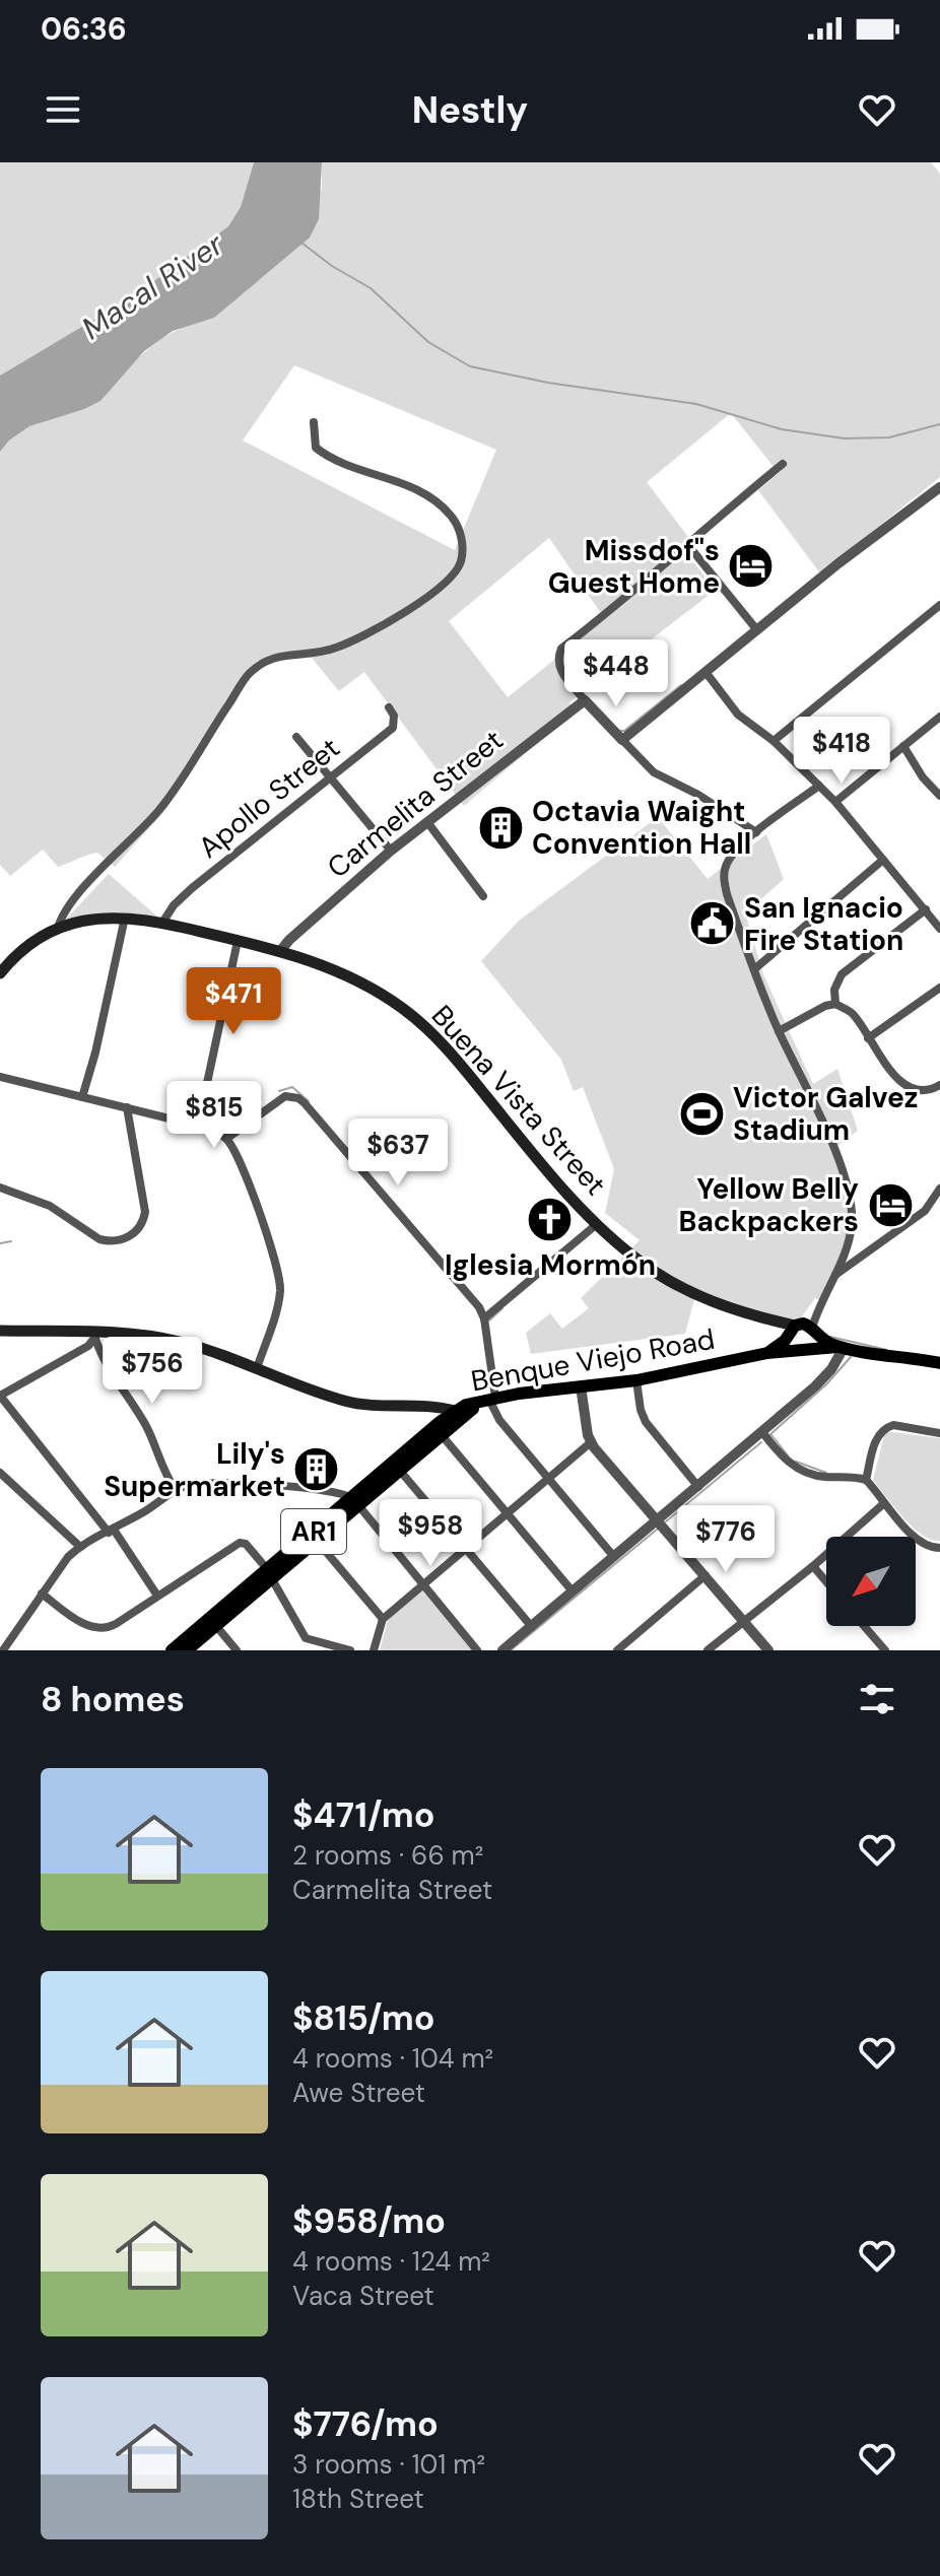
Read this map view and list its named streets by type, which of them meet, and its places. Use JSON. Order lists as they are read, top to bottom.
{
  "streets": {
    "highway": ["Benque Viejo Road", "AR1"],
    "main road": ["Buena Vista Street"],
    "street": ["Apollo Street", "Carmelita Street"]
  },
  "crossings": [
    ["Apollo Street", "Buena Vista Street"],
    ["Carmelita Street", "Buena Vista Street"],
    ["Buena Vista Street", "Benque Viejo Road"],
    ["Buena Vista Street", "AR1"],
    ["Benque Viejo Road", "AR1"]
  ],
  "water": ["Macal River"],
  "places": {
    "hotel": ["Missdof\"s Guest Home", "Yellow Belly Backpackers"],
    "building": ["Octavia Waight Convention Hall", "Lily's Supermarket"],
    "public building": ["San Ignacio Fire Station"],
    "sports": ["Victor Galvez Stadium"],
    "church": ["Iglesia Mormón"]
  },
  "north": "bottom left",
  "page": {
    "status": "06:36",
    "header": "Nestly",
    "price": [
      "$448",
      "$418",
      "$471",
      "$815",
      "$637",
      "$756",
      "$958",
      "$776"
    ],
    "heading": "8 homes",
    "list": [
      {
        "name": "$471/mo",
        "note": "2 rooms · 66 m² · Carmelita Street"
      },
      {
        "name": "$815/mo",
        "note": "4 rooms · 104 m² · Awe Street"
      },
      {
        "name": "$958/mo",
        "note": "4 rooms · 124 m² · Vaca Street"
      },
      {
        "name": "$776/mo",
        "note": "3 rooms · 101 m² · 18th Street"
      }
    ]
  }
}
